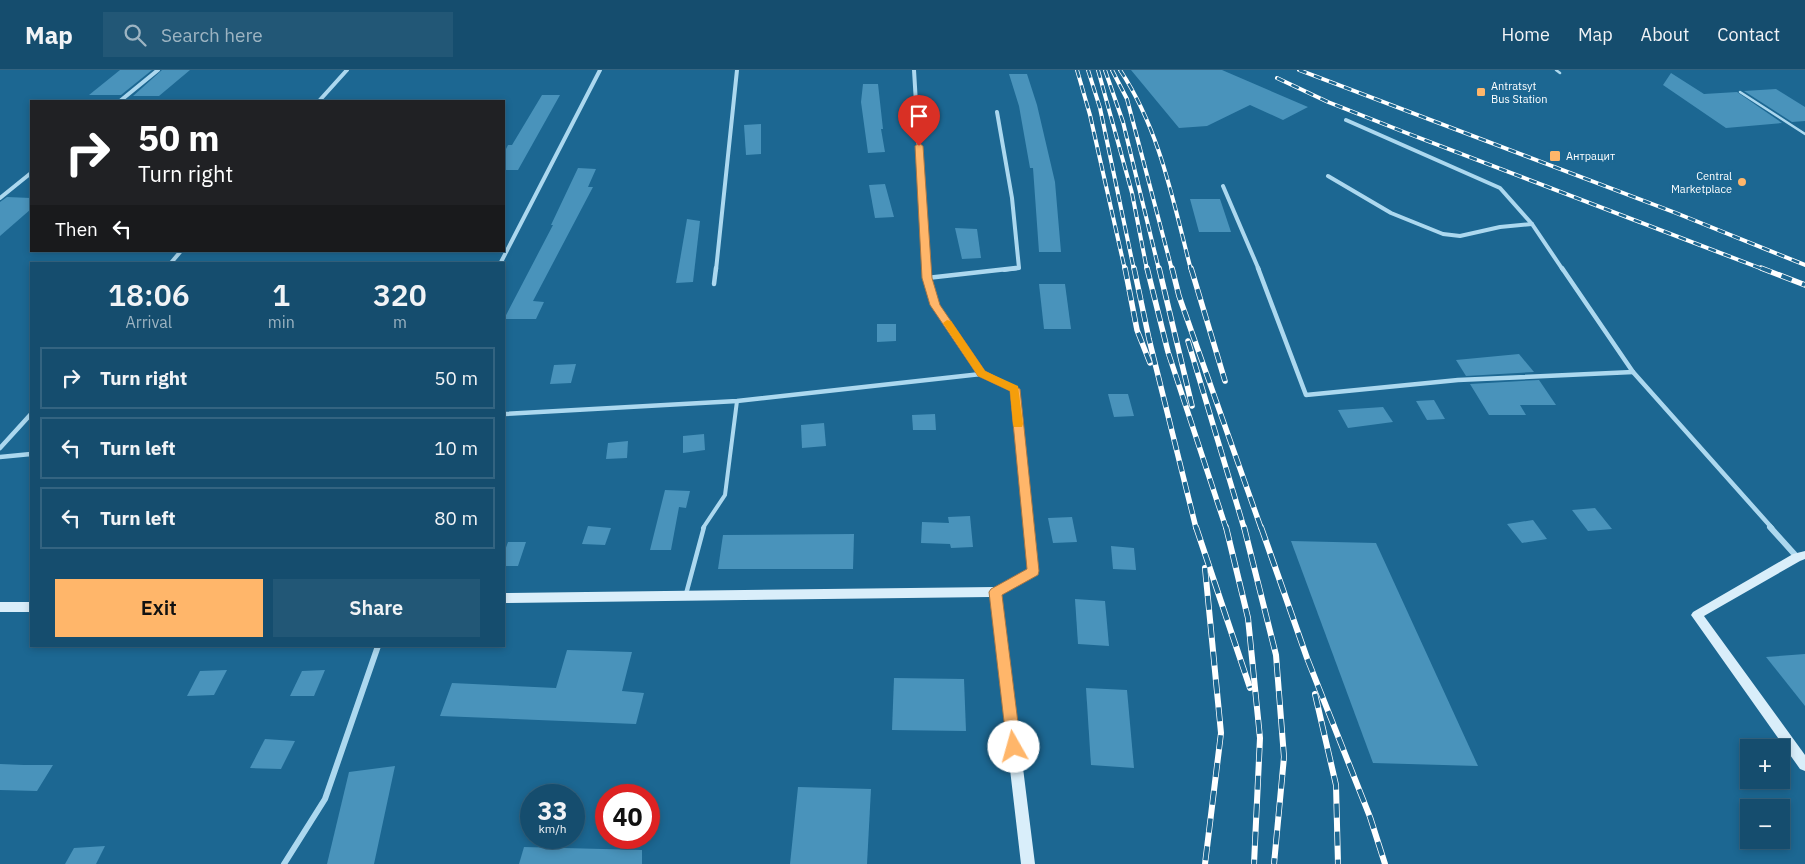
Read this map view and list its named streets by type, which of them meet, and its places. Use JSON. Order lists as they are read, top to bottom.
{
  "places": {
    "transit": ["Antratsyt Bus Station", "Антрацит"],
    "other": ["Central Marketplace"]
  },
  "page": {
    "header": "Map",
    "search": "Search here",
    "nav": [
      "Home",
      "Map",
      "About",
      "Contact"
    ],
    "turn": ["50 m", "Turn right"],
    "then": "Then",
    "eta": [
      "18:06",
      "Arrival",
      "1",
      "min",
      "320",
      "m"
    ],
    "list": [
      {
        "name": "Turn right",
        "value": "50 m"
      },
      {
        "name": "Turn left",
        "value": "10 m"
      },
      {
        "name": "Turn left",
        "value": "80 m"
      }
    ],
    "buttons": ["Exit", "Share"],
    "map_buttons": ["+", "−"],
    "speed": "33 km/h",
    "limit": "40"
  }
}
